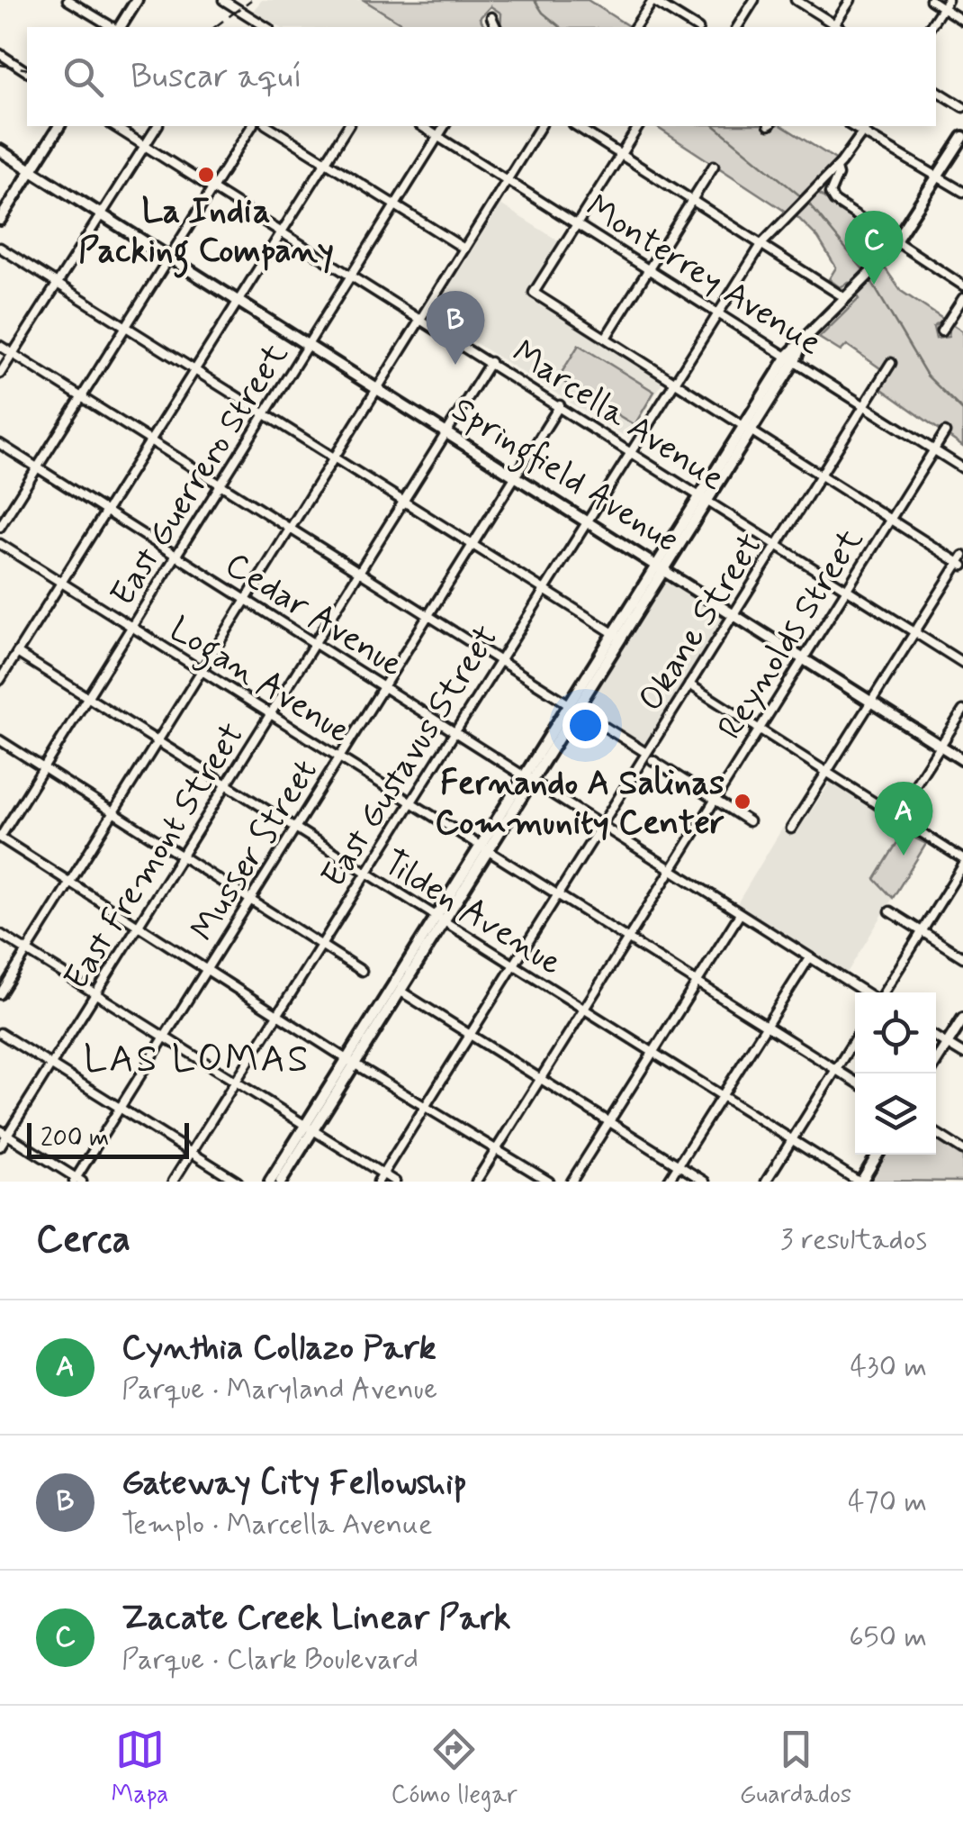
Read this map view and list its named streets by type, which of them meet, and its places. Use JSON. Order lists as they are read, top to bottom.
{
  "streets": {
    "main road": ["Springfield Avenue"],
    "street": [
      "Monterrey Avenue",
      "Marcella Avenue",
      "East Guerrero Street",
      "Cedar Avenue",
      "Okane Street",
      "Reynolds Street",
      "Logan Avenue",
      "East Gustavus Street",
      "Musser Street",
      "East Fremont Street",
      "Tilden Avenue"
    ]
  },
  "crossings": [
    ["Monterrey Avenue", "East Guerrero Street"],
    ["Monterrey Avenue", "Okane Street"],
    ["Monterrey Avenue", "Reynolds Street"],
    ["Monterrey Avenue", "East Gustavus Street"],
    ["Marcella Avenue", "East Guerrero Street"],
    ["Marcella Avenue", "Okane Street"],
    ["Marcella Avenue", "Reynolds Street"],
    ["Marcella Avenue", "East Gustavus Street"],
    ["Marcella Avenue", "Musser Street"],
    ["Marcella Avenue", "East Fremont Street"],
    ["East Guerrero Street", "Springfield Avenue"],
    ["East Guerrero Street", "Cedar Avenue"],
    ["East Guerrero Street", "Logan Avenue"],
    ["East Guerrero Street", "Tilden Avenue"],
    ["Springfield Avenue", "Okane Street"],
    ["Springfield Avenue", "Reynolds Street"],
    ["Springfield Avenue", "East Gustavus Street"],
    ["Springfield Avenue", "Musser Street"],
    ["Springfield Avenue", "East Fremont Street"],
    ["Cedar Avenue", "Okane Street"],
    ["Cedar Avenue", "Reynolds Street"],
    ["Cedar Avenue", "East Gustavus Street"],
    ["Cedar Avenue", "Musser Street"],
    ["Cedar Avenue", "East Fremont Street"],
    ["Okane Street", "Logan Avenue"],
    ["Okane Street", "Tilden Avenue"],
    ["Reynolds Street", "Logan Avenue"],
    ["Reynolds Street", "Tilden Avenue"],
    ["Logan Avenue", "East Gustavus Street"],
    ["Logan Avenue", "Musser Street"],
    ["Logan Avenue", "East Fremont Street"],
    ["East Gustavus Street", "Tilden Avenue"],
    ["Musser Street", "Tilden Avenue"],
    ["East Fremont Street", "Tilden Avenue"]
  ],
  "districts": ["LAS LOMAS"],
  "places": ["La India Packing Company", "Fernando A Salinas Community Center"],
  "scale_bar": "200 m",
  "page": {
    "search": "Buscar aquí",
    "pins": ["C", "B", "A"],
    "scale": "200 m",
    "heading": ["Cerca", "3 resultados"],
    "list": [
      {
        "mark": "A",
        "name": "Cynthia Collazo Park",
        "note": "Parque · Maryland Avenue",
        "value": "430 m"
      },
      {
        "mark": "B",
        "name": "Gateway City Fellowship",
        "note": "Templo · Marcella Avenue",
        "value": "470 m"
      },
      {
        "mark": "C",
        "name": "Zacate Creek Linear Park",
        "note": "Parque · Clark Boulevard",
        "value": "650 m"
      }
    ],
    "nav": ["Mapa", "Cómo llegar", "Guardados"]
  }
}
